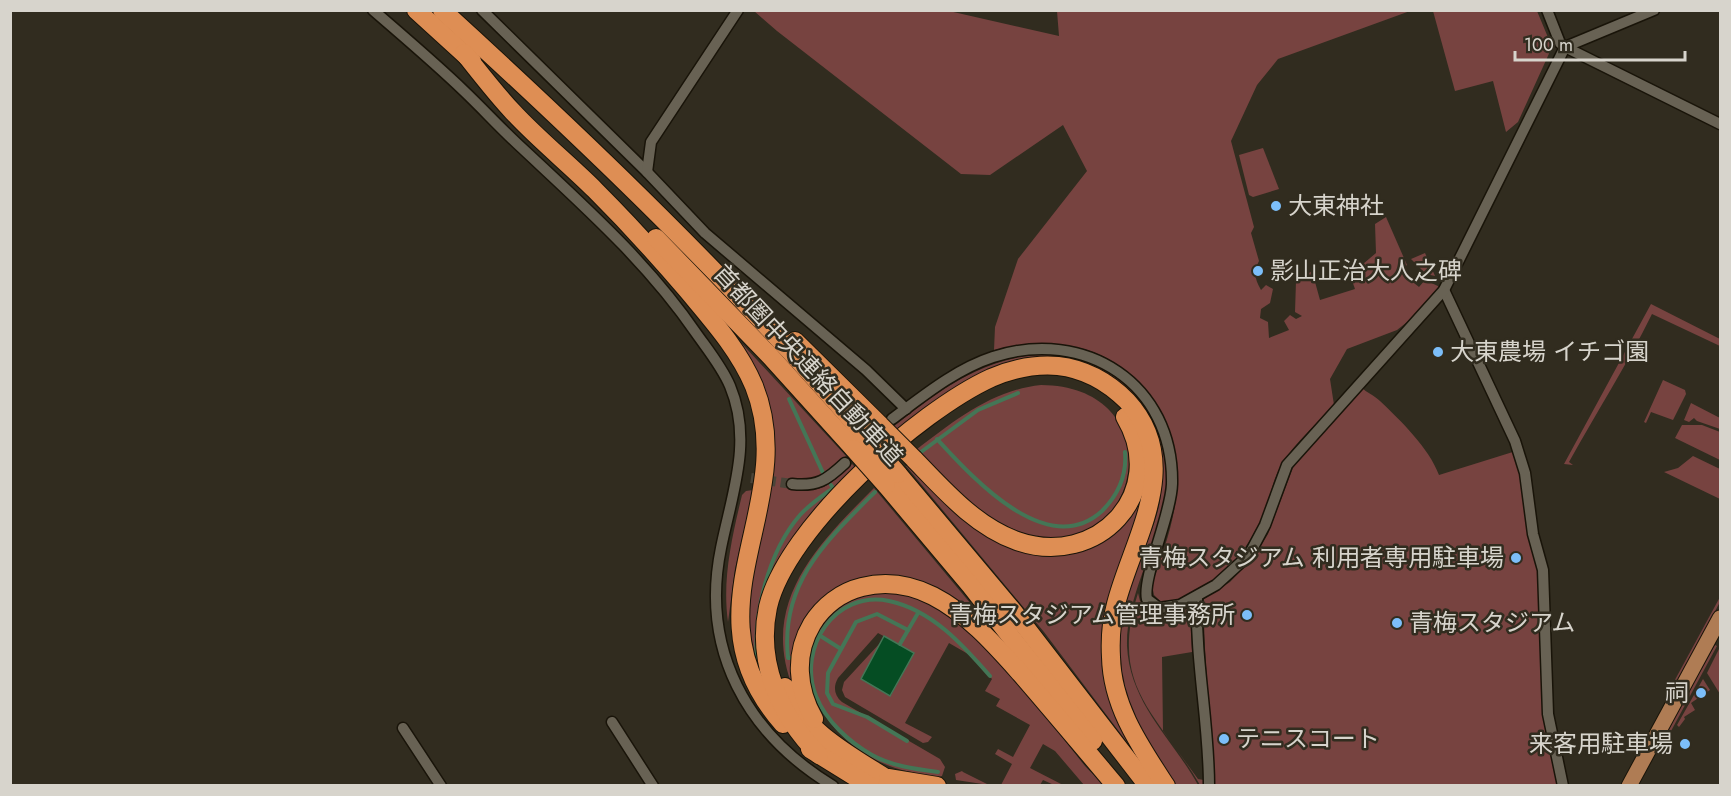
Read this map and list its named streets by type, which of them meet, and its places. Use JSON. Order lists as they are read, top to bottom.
{
  "streets": {
    "highway": ["首都圏中央連絡自動車道"]
  },
  "places": [
    "大東神社",
    "影山正治大人之碑",
    "大東農場 イチゴ園",
    "青梅スタジアム 利用者専用駐車場",
    "青梅スタジアム管理事務所",
    "青梅スタジアム",
    "祠",
    "テニスコート",
    "来客用駐車場"
  ],
  "scale_bar": "100 m"
}
